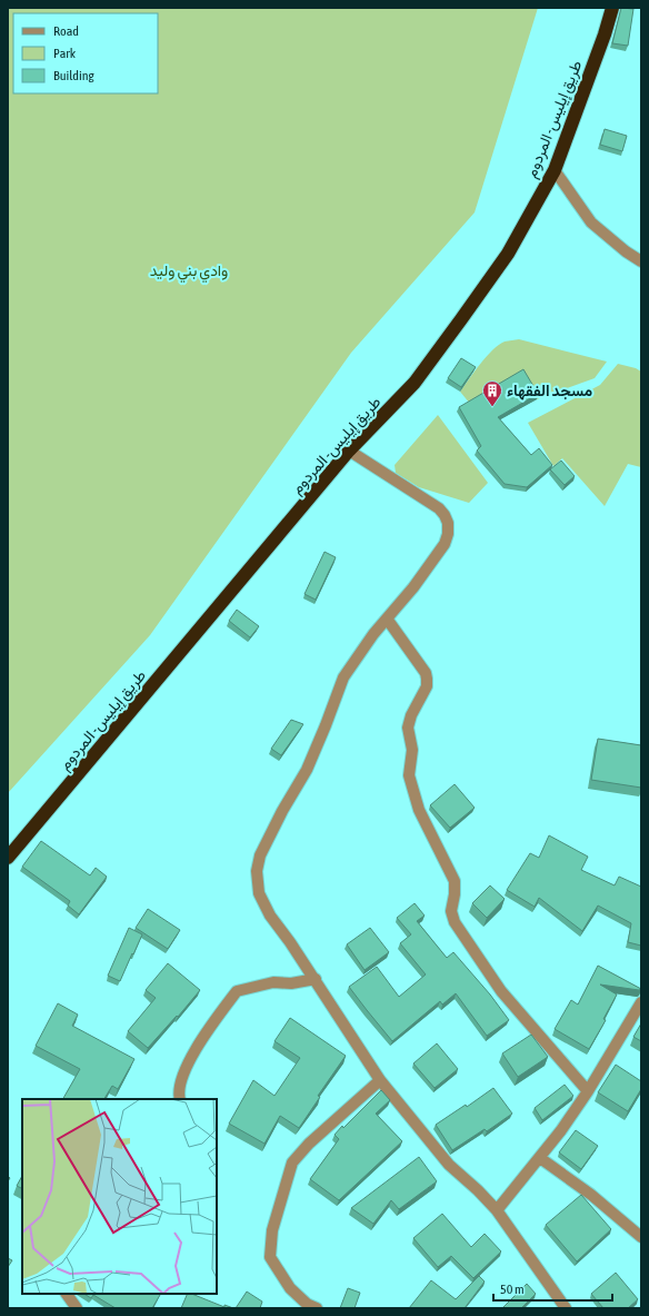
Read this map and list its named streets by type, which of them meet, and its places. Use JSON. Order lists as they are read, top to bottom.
{
  "streets": {
    "highway": ["طريق إيليس- المردوم"]
  },
  "parks": ["وادي بني وليد"],
  "places": {
    "building": ["مسجد الفقهاء"]
  },
  "legend": ["Road", "Park", "Building"],
  "scale_bar": "50 m"
}
